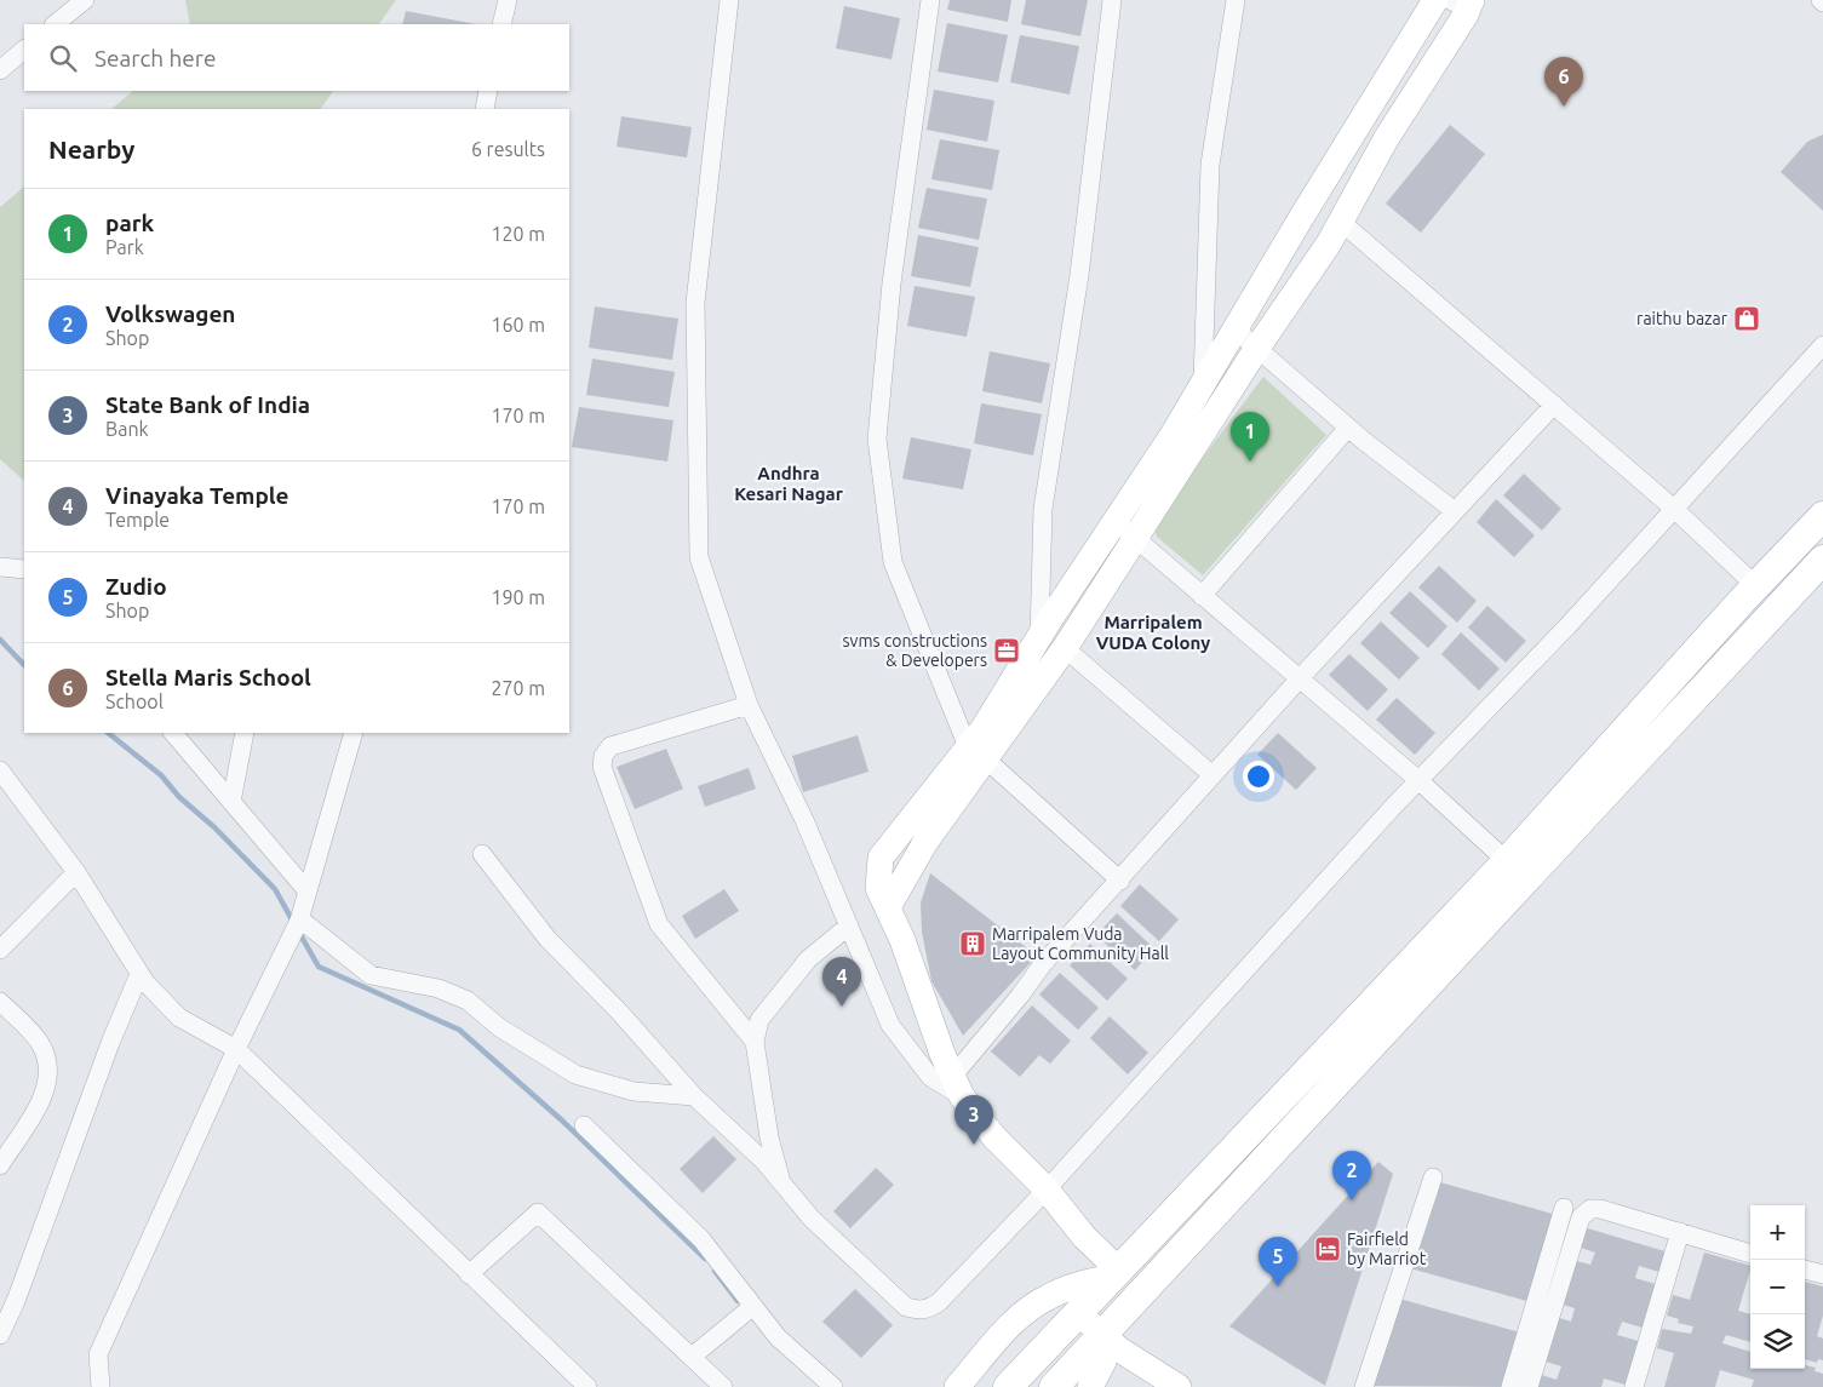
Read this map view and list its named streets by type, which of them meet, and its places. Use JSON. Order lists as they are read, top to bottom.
{
  "districts": ["Andhra Kesari Nagar", "Marripalem VUDA Colony"],
  "places": {
    "shop": ["raithu bazar"],
    "office": ["svms constructions & Developers"],
    "building": ["Marripalem Vuda Layout Community Hall"],
    "hotel": ["Fairfield by Marriot"]
  },
  "page": {
    "search": "Search here",
    "pins": [
      "6",
      "1",
      "4",
      "3",
      "2",
      "5"
    ],
    "heading": ["Nearby", "6 results"],
    "list": [
      {
        "mark": "1",
        "name": "park",
        "note": "Park",
        "value": "120 m"
      },
      {
        "mark": "2",
        "name": "Volkswagen",
        "note": "Shop",
        "value": "160 m"
      },
      {
        "mark": "3",
        "name": "State Bank of India",
        "note": "Bank",
        "value": "170 m"
      },
      {
        "mark": "4",
        "name": "Vinayaka Temple",
        "note": "Temple",
        "value": "170 m"
      },
      {
        "mark": "5",
        "name": "Zudio",
        "note": "Shop",
        "value": "190 m"
      },
      {
        "mark": "6",
        "name": "Stella Maris School",
        "note": "School",
        "value": "270 m"
      }
    ],
    "map_buttons": ["+", "−"]
  }
}
